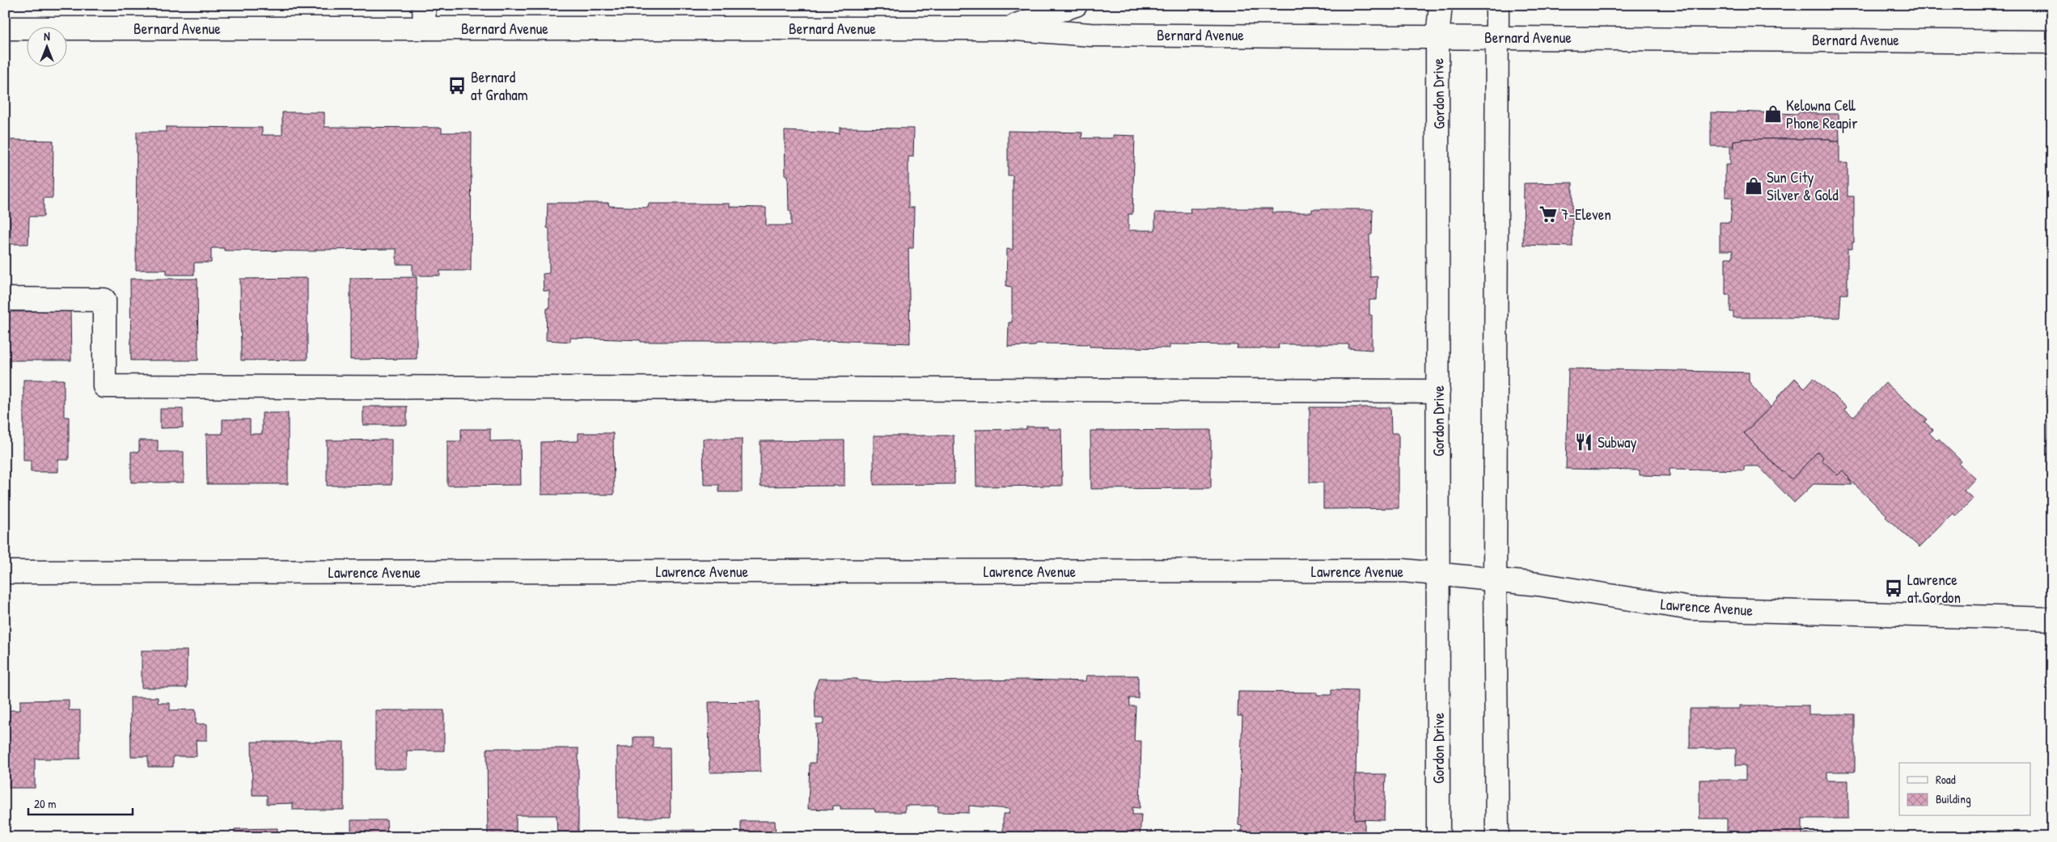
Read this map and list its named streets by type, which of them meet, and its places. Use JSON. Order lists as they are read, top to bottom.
{
  "streets": {
    "street": ["Bernard Avenue", "Gordon Drive", "Lawrence Avenue"]
  },
  "crossings": [
    ["Bernard Avenue", "Gordon Drive"],
    ["Gordon Drive", "Lawrence Avenue"]
  ],
  "places": {
    "bus stop": ["Bernard at Graham", "Lawrence at Gordon"],
    "shop": ["Kelowna Cell Phone Reapir", "Sun City Silver & Gold"],
    "supermarket": ["7-Eleven"],
    "restaurant": ["Subway"]
  },
  "legend": ["Road", "Building"],
  "scale_bar": "20 m",
  "north": "top"
}
